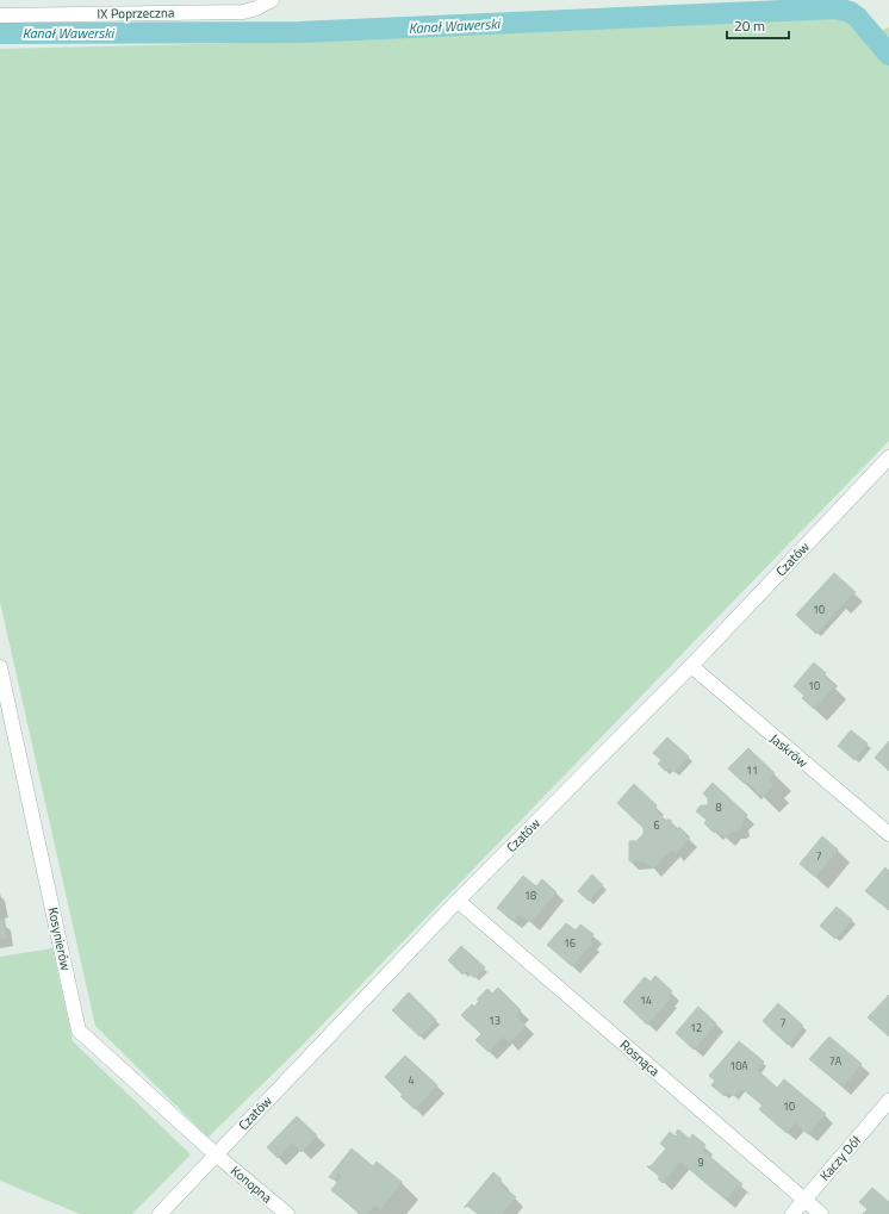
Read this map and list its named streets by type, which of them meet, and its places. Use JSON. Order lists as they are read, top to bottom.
{
  "streets": {
    "street": [
      "IX Poprzeczna",
      "Czatów",
      "Jaskrów",
      "Kosynierów",
      "Rosnąca",
      "Kaczy Dół",
      "Konopna"
    ]
  },
  "crossings": [
    ["Czatów", "Jaskrów"],
    ["Czatów", "Kosynierów"],
    ["Czatów", "Rosnąca"],
    ["Czatów", "Konopna"],
    ["Kosynierów", "Konopna"],
    ["Rosnąca", "Kaczy Dół"]
  ],
  "water": ["Kanał Wawerski"],
  "house_numbers": [
    "10",
    "10",
    "11",
    "8",
    "6",
    "7",
    "18",
    "16",
    "14",
    "13",
    "7",
    "12",
    "7A",
    "10A",
    "4",
    "10",
    "9"
  ],
  "scale_bar": "20 m"
}
